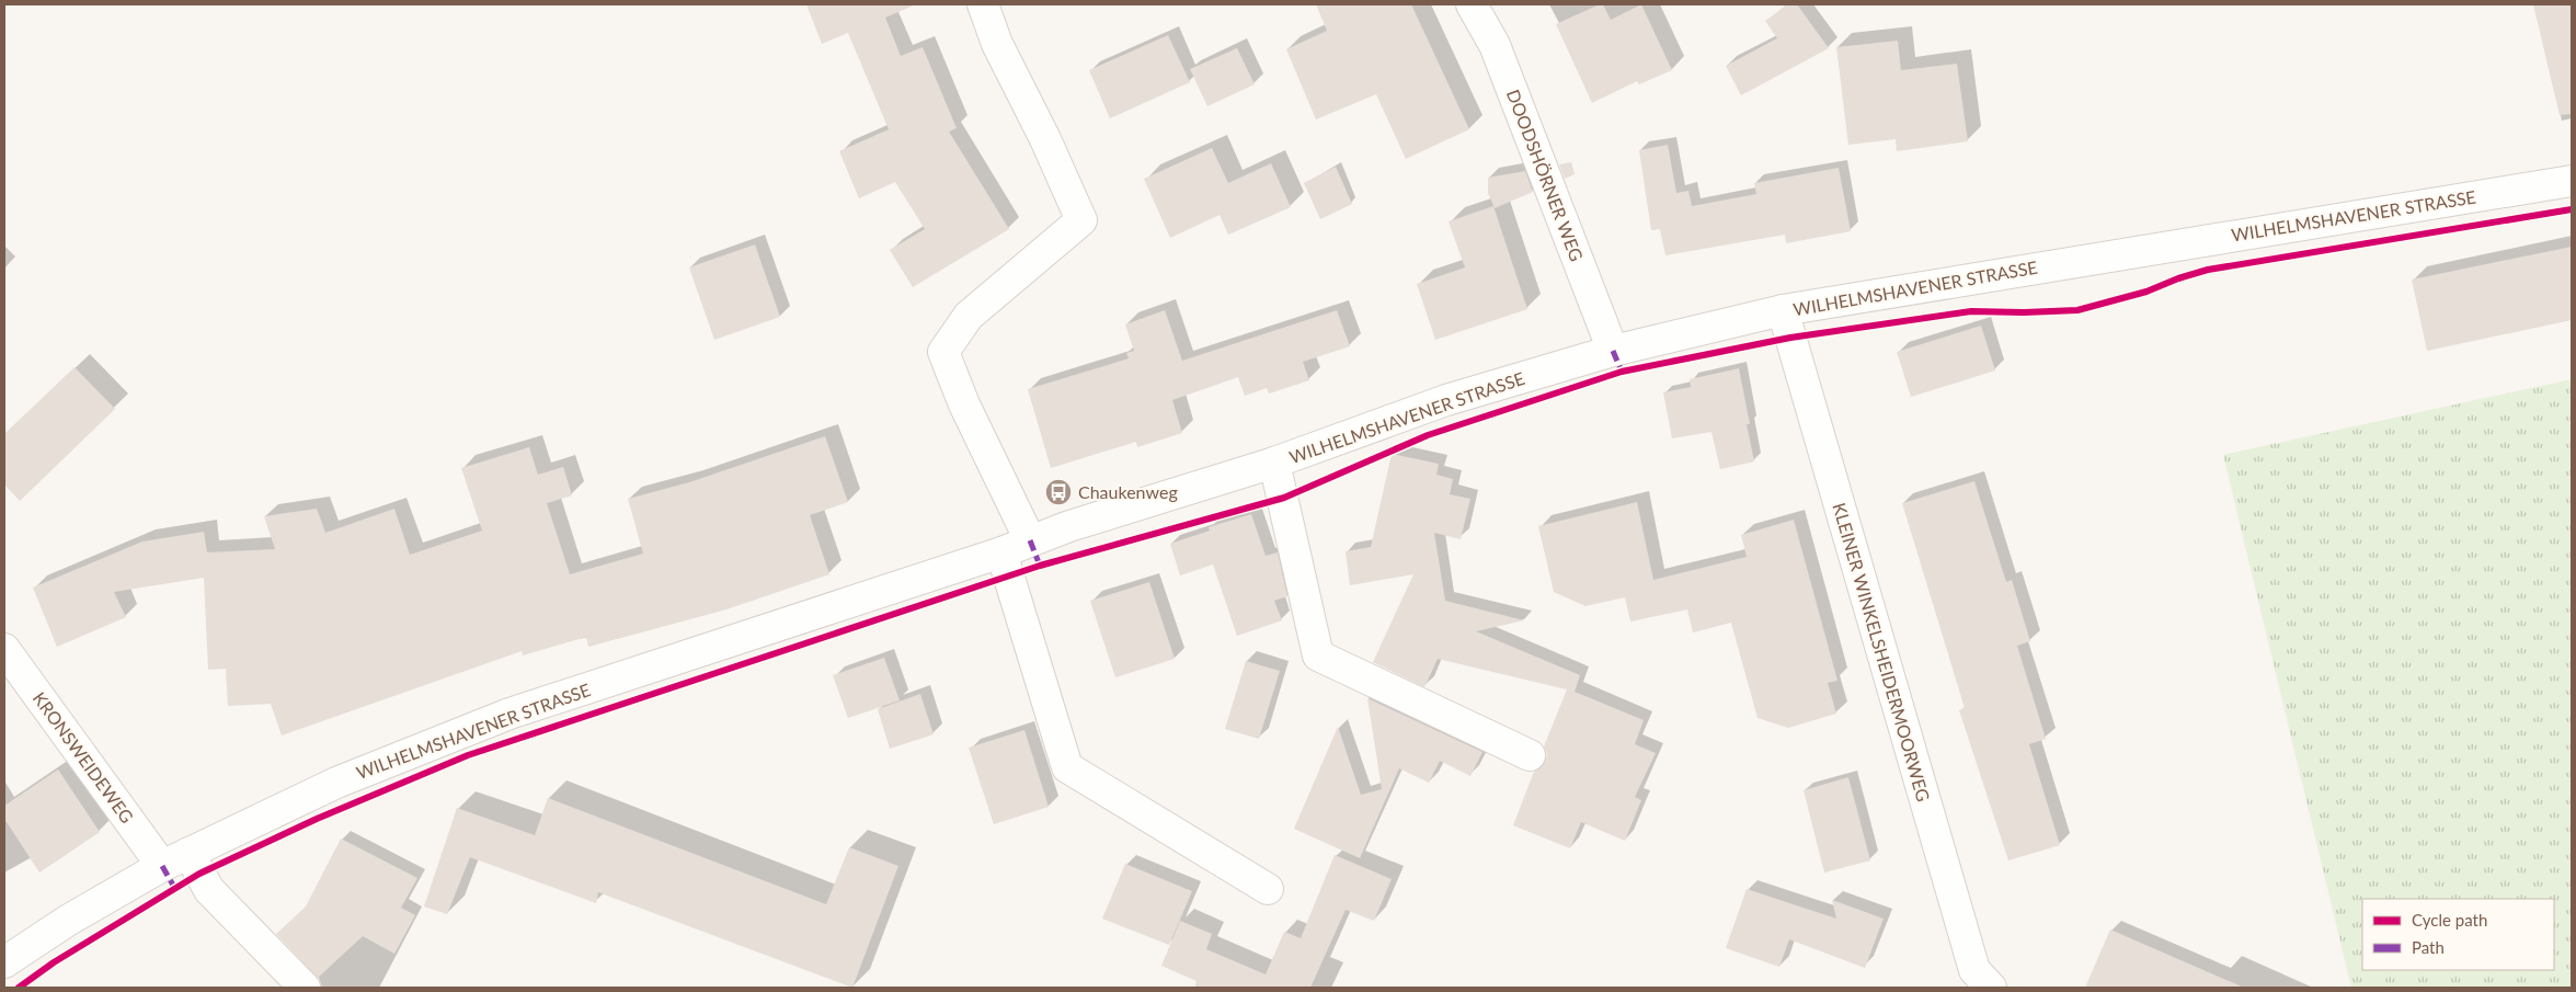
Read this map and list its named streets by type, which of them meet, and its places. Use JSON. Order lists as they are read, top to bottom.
{
  "streets": {
    "street": [
      "DOODSHÖRNER WEG",
      "WILHELMSHAVENER STRASSE",
      "KLEINER WINKELSHEIDERMOORWEG",
      "KRONSWEIDEWEG"
    ]
  },
  "crossings": [
    ["DOODSHÖRNER WEG", "WILHELMSHAVENER STRASSE"],
    ["WILHELMSHAVENER STRASSE", "KLEINER WINKELSHEIDERMOORWEG"],
    ["WILHELMSHAVENER STRASSE", "KRONSWEIDEWEG"]
  ],
  "places": {
    "bus stop": ["Chaukenweg"]
  },
  "legend": ["Cycle path", "Path"]
}
